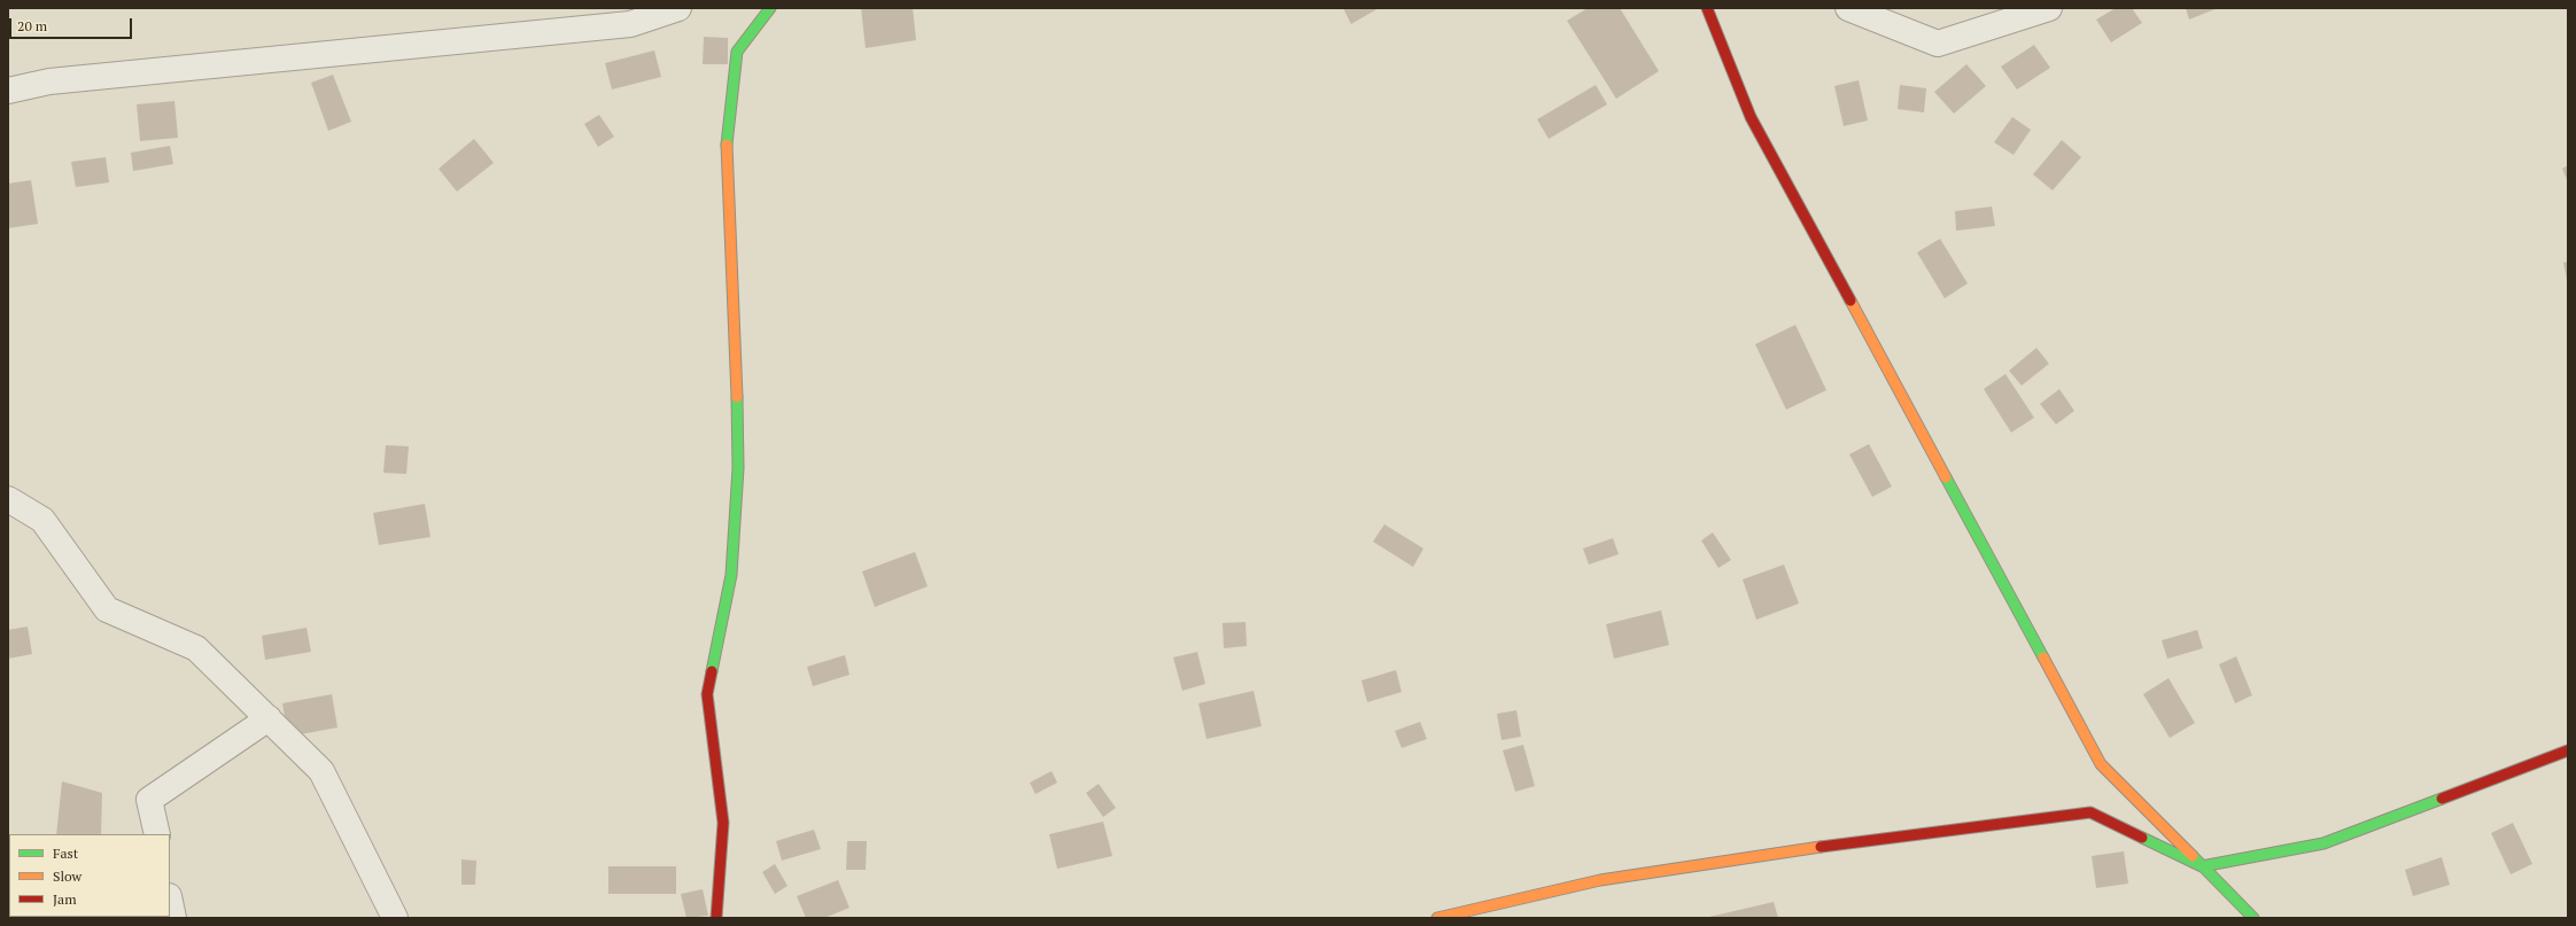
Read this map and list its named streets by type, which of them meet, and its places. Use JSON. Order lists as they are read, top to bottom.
{
  "legend": ["Fast", "Slow", "Jam"],
  "scale_bar": "20 m"
}
